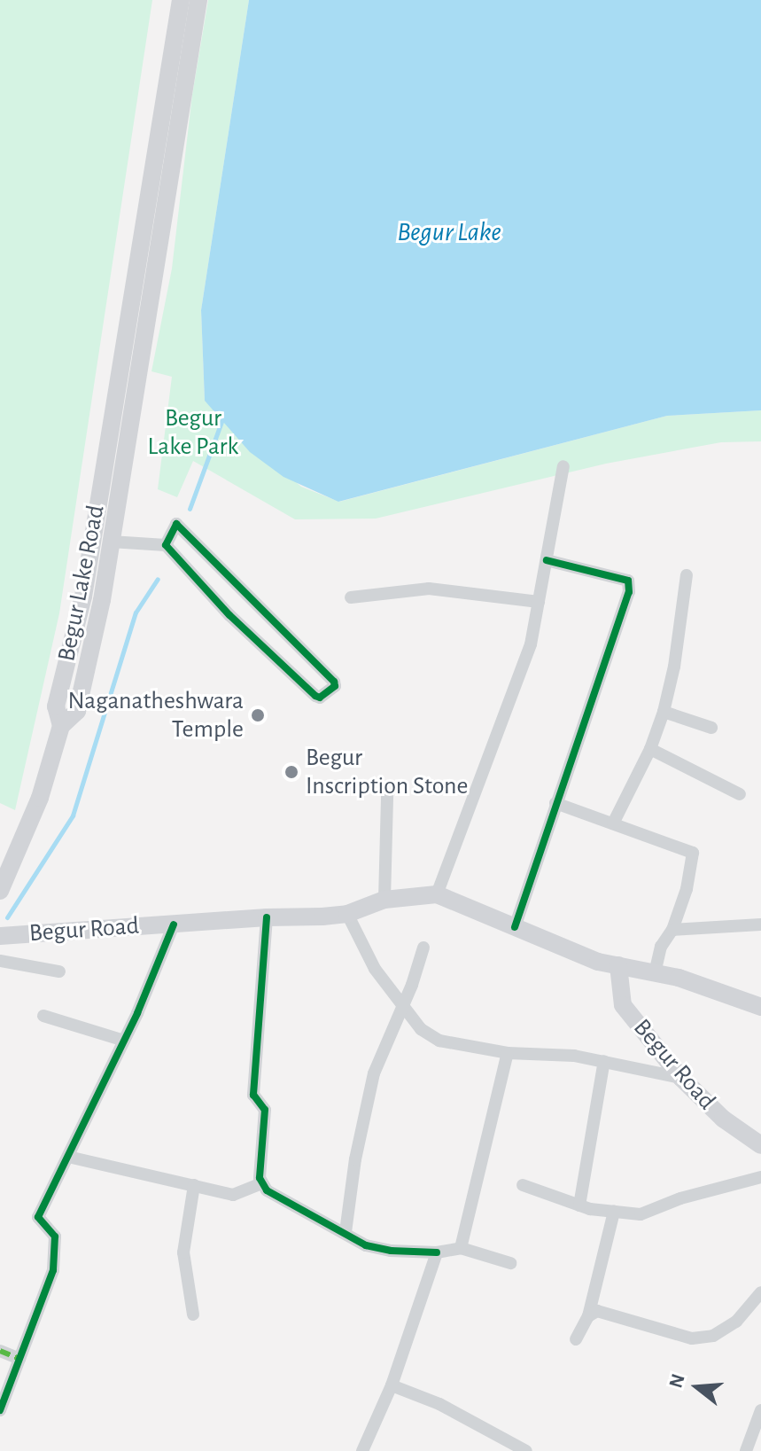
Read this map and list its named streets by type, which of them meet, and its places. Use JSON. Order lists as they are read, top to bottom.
{
  "streets": {
    "main road": ["Begur Lake Road", "Begur Road"]
  },
  "water": ["Begur Lake"],
  "parks": ["Begur Lake Park"],
  "places": ["Naganatheshwara Temple", "Begur Inscription Stone"],
  "north": "left"
}
